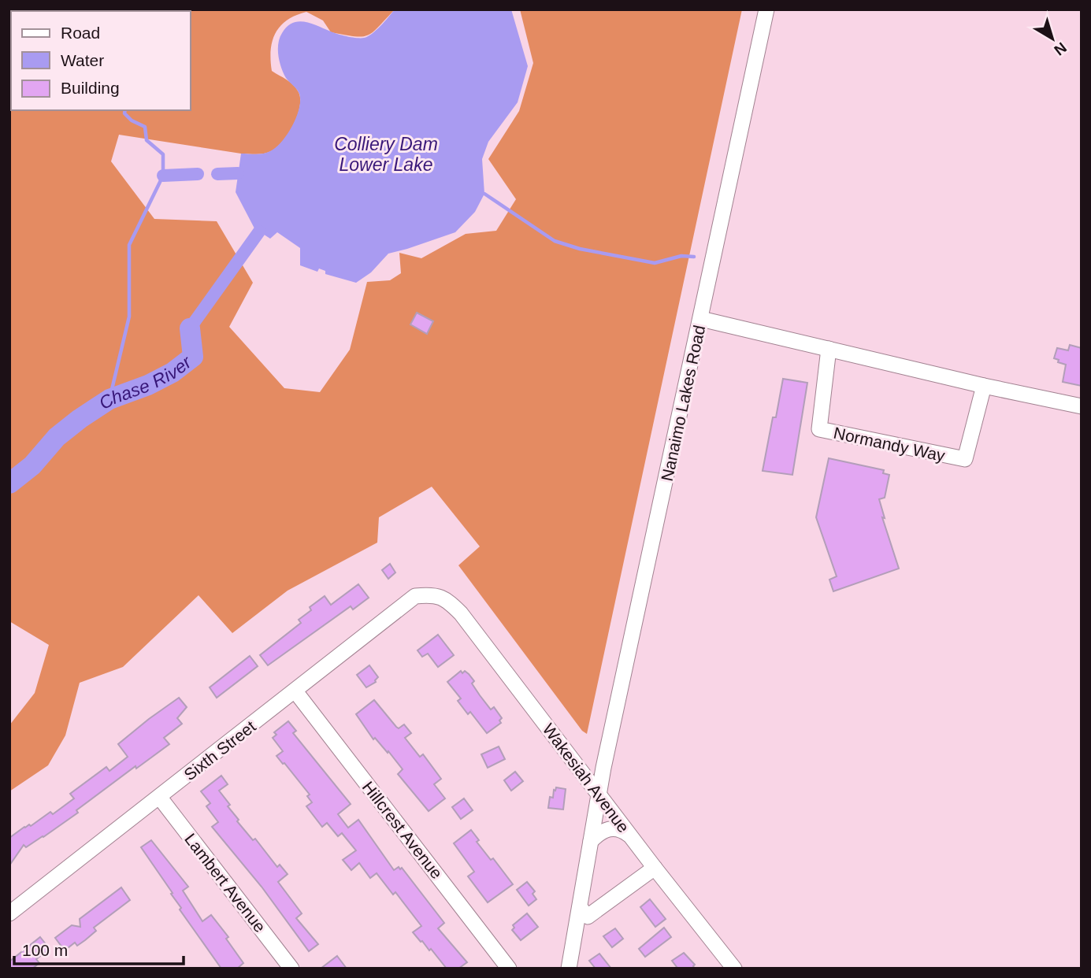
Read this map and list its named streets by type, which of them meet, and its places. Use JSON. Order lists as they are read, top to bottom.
{
  "streets": {
    "street": [
      "Nanaimo Lakes Road",
      "Normandy Way",
      "Sixth Street",
      "Wakesiah Avenue",
      "Hillcrest Avenue",
      "Lambert Avenue"
    ]
  },
  "crossings": [
    ["Nanaimo Lakes Road", "Wakesiah Avenue"],
    ["Sixth Street", "Wakesiah Avenue"],
    ["Sixth Street", "Hillcrest Avenue"],
    ["Sixth Street", "Lambert Avenue"]
  ],
  "water": ["Colliery Dam Lower Lake", "Chase River"],
  "legend": ["Road", "Water", "Building"],
  "scale_bar": "100 m",
  "north": "bottom right"
}
